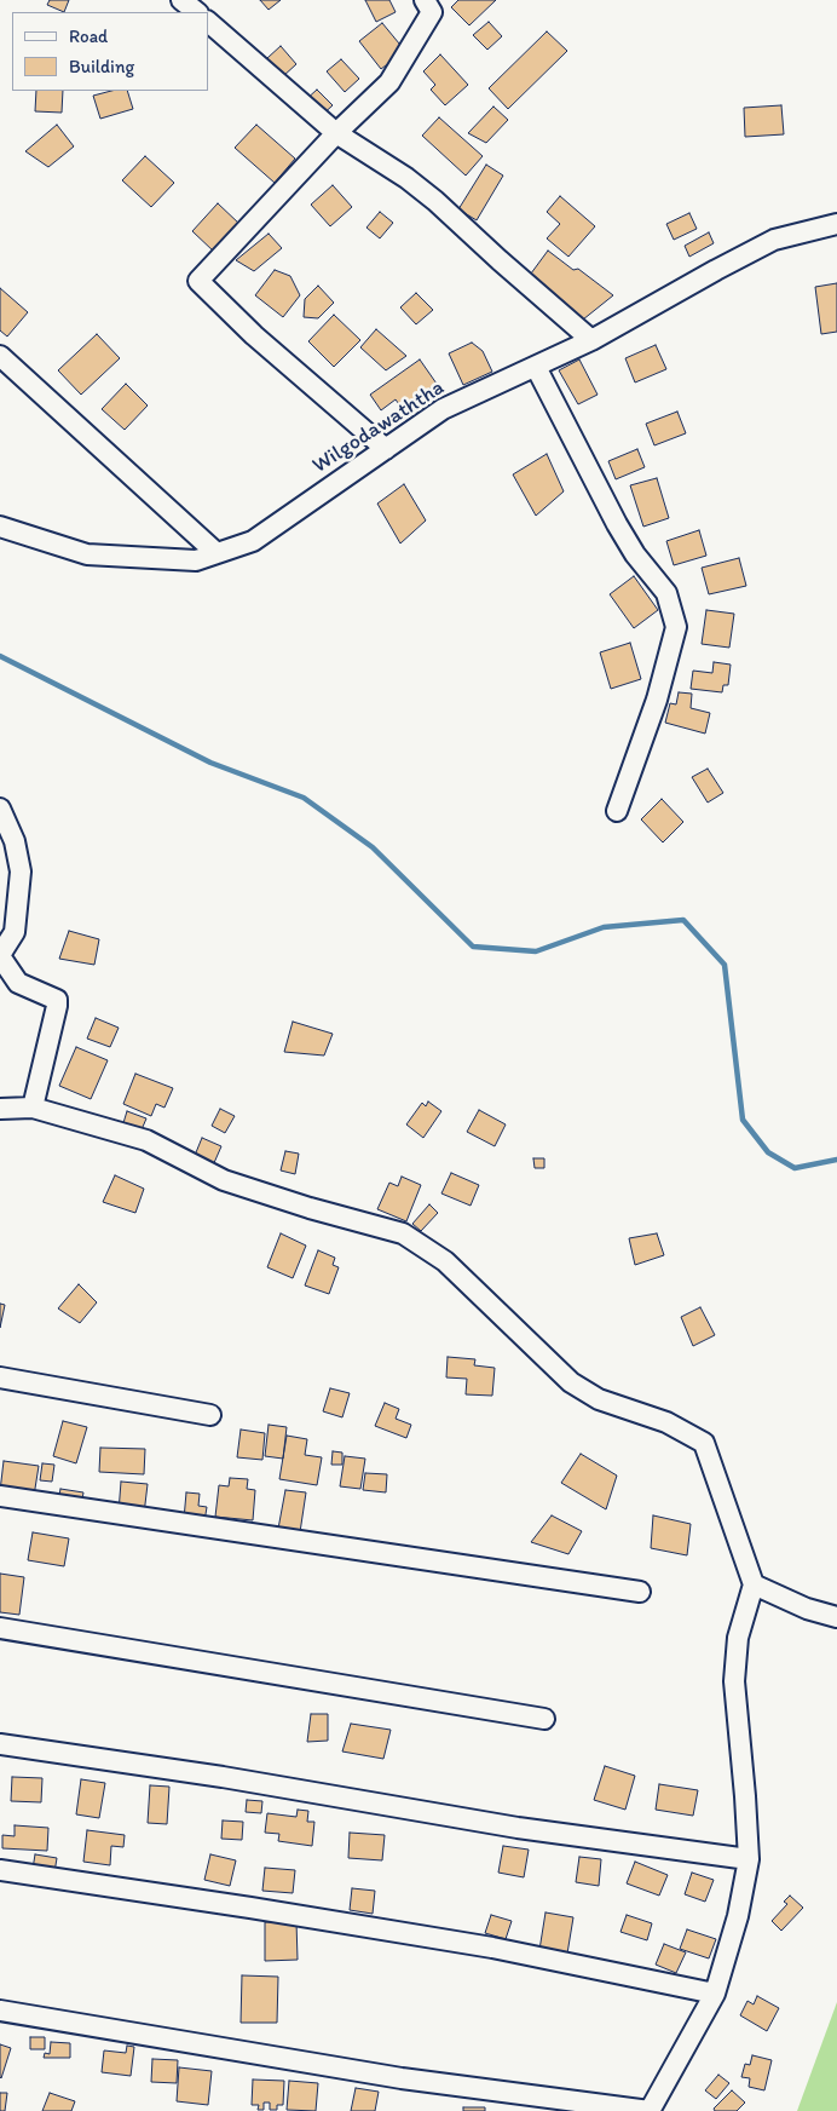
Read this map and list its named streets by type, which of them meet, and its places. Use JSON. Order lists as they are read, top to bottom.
{
  "streets": {
    "street": ["Wilgodawaththa"]
  },
  "legend": ["Road", "Building"]
}
